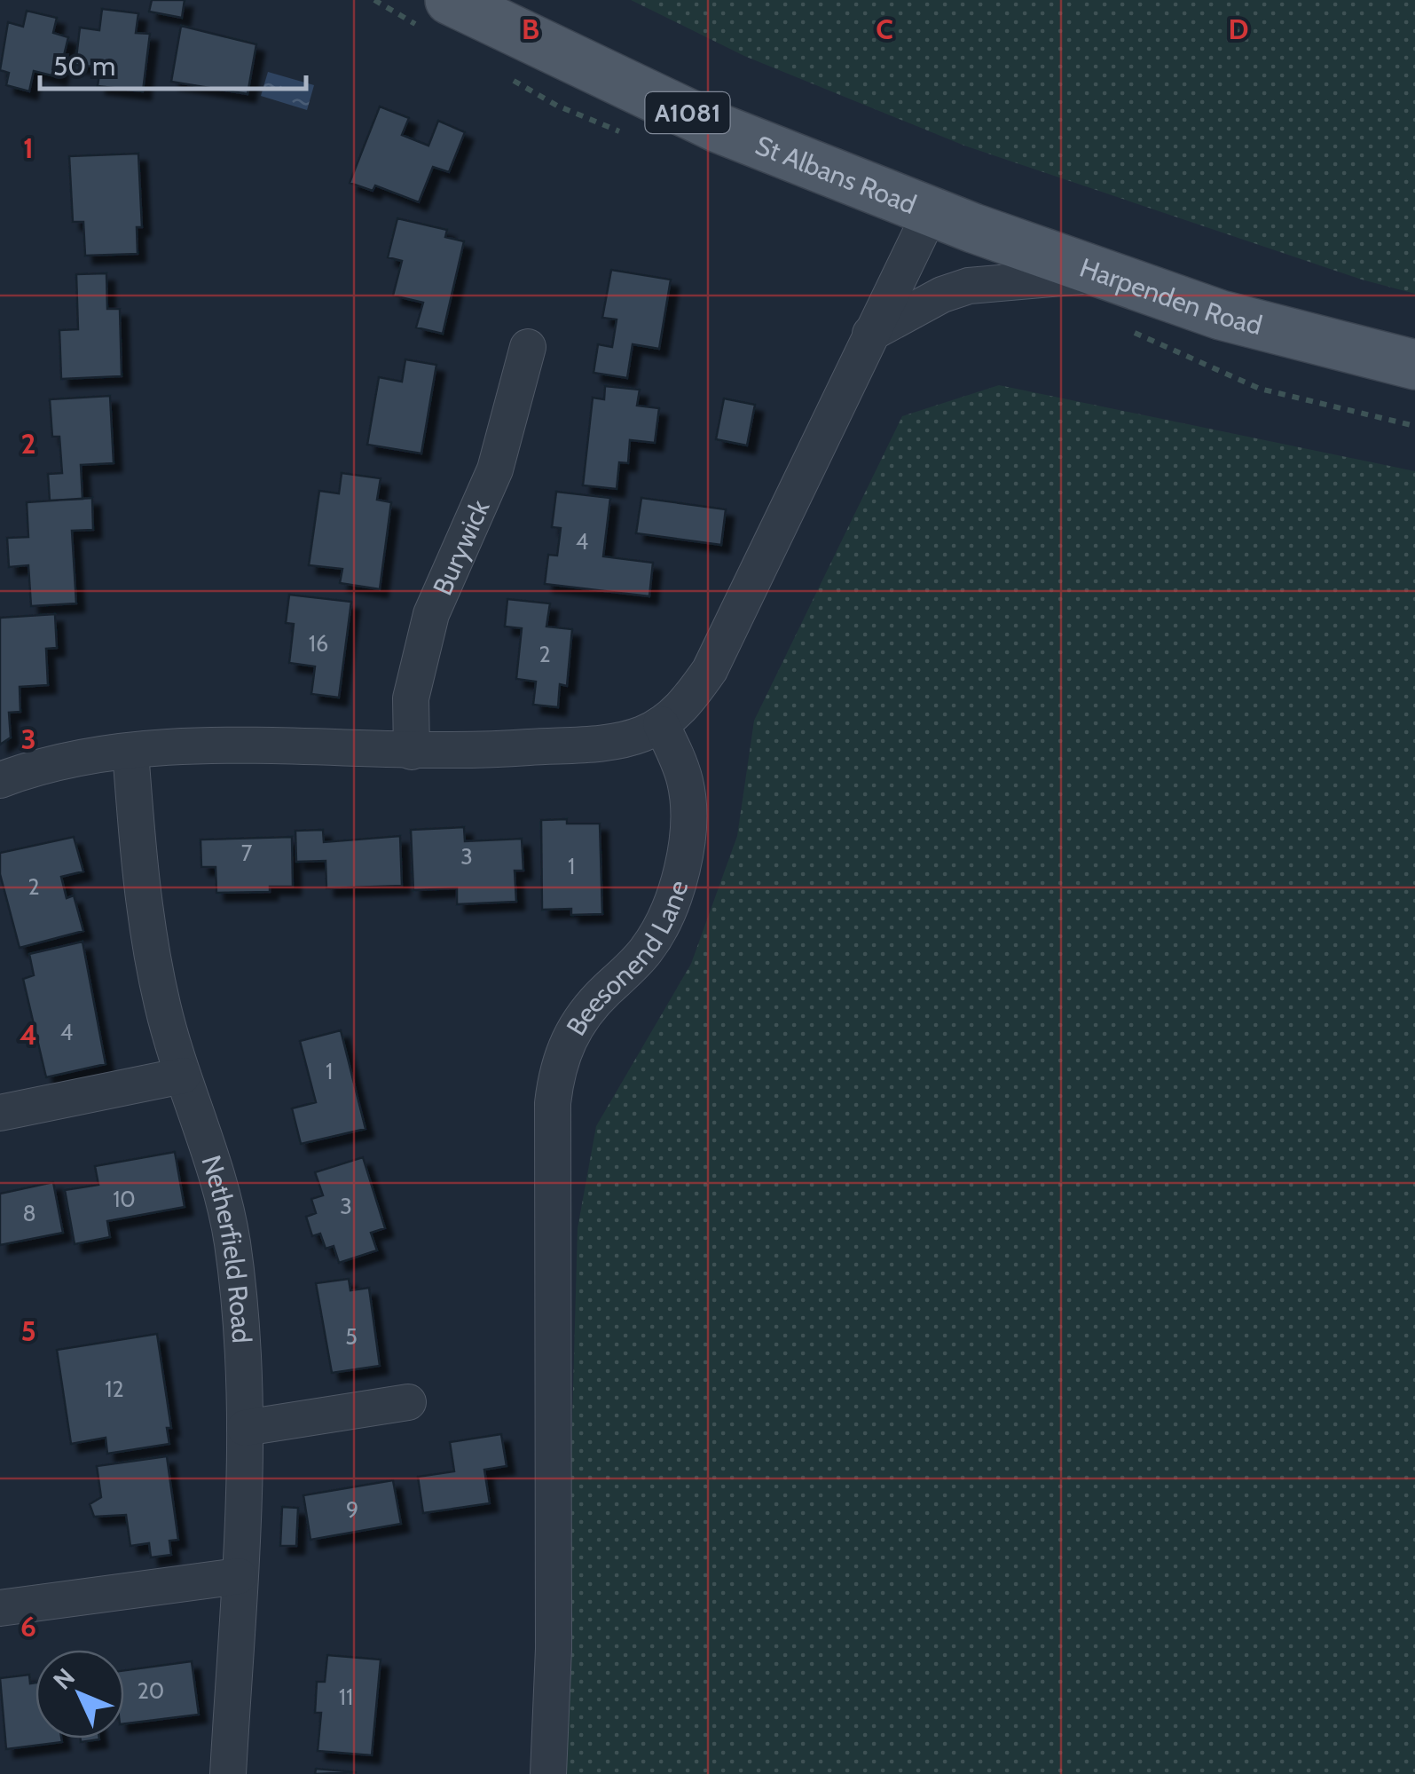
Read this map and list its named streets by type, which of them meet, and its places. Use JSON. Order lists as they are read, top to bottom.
{
  "streets": {
    "main road": ["A1081", "St Albans Road", "Harpenden Road"],
    "street": ["Burywick", "Beesonend Lane", "Netherfield Road"]
  },
  "crossings": [
    ["St Albans Road", "Harpenden Road"]
  ],
  "house_numbers": [
    "4",
    "16",
    "2",
    "7",
    "3",
    "1",
    "2",
    "4",
    "1",
    "10",
    "3",
    "8",
    "5",
    "12",
    "9",
    "20",
    "11"
  ],
  "scale_bar": "50 m",
  "north": "top left",
  "grid": {
    "columns": ["B", "C", "D"],
    "rows": [
      "1",
      "2",
      "3",
      "4",
      "5",
      "6"
    ]
  }
}
